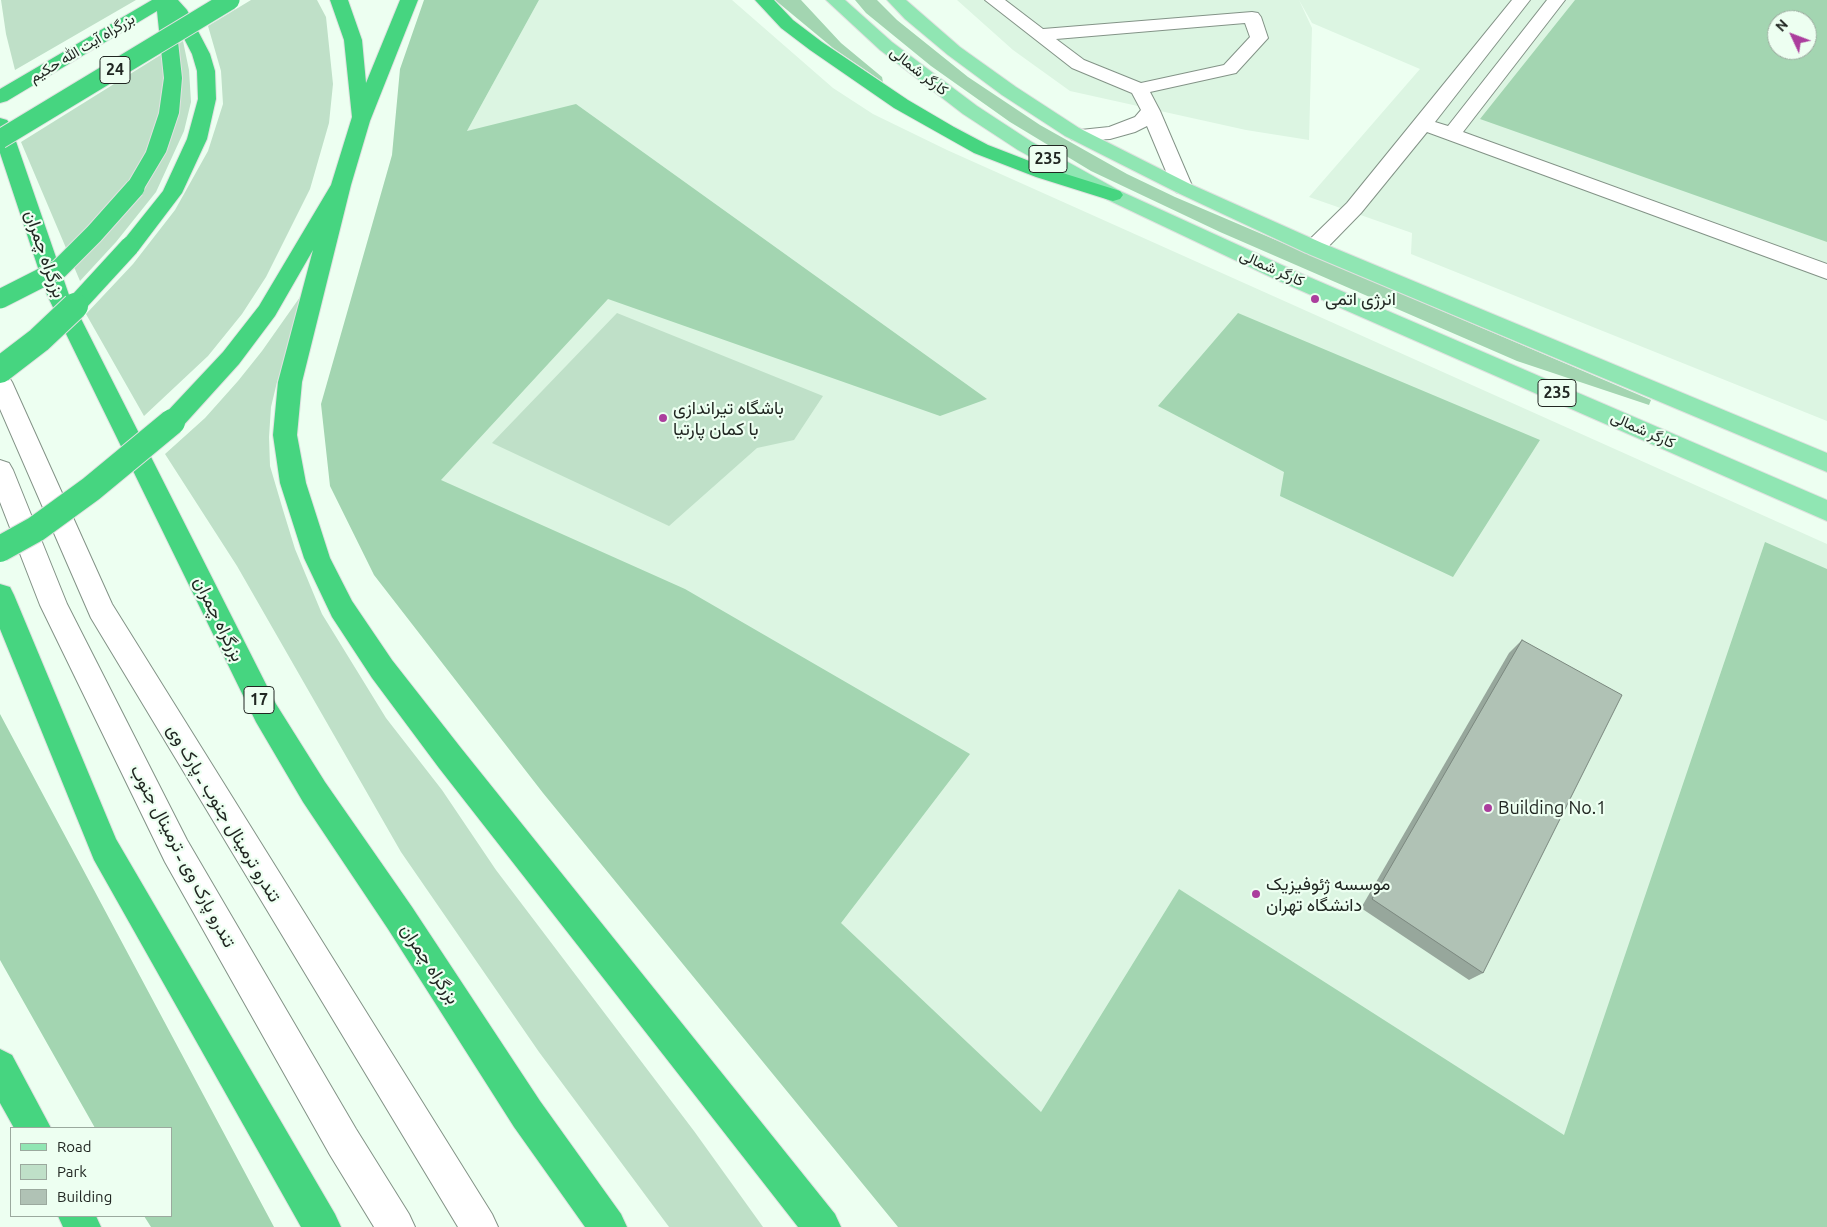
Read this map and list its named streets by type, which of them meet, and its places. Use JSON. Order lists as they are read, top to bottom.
{
  "streets": {
    "highway": [
      "بزرگراه آیت الله حکیم",
      "24",
      "بزرگراه چمران",
      "17"
    ],
    "main road": ["کارگر شمالی", "235"],
    "lane": ["تندرو ترمینال جنوب ـ پارک وی", "تندرو پارک وی ـ ترمینال جنوب"]
  },
  "places": [
    "انرژی اتمی",
    "باشگاه تیراندازی با کمان پارتیا",
    "Building No.1",
    "موسسه ژئوفیزیک دانشگاه تهران"
  ],
  "legend": ["Road", "Park", "Building"],
  "north": "top left"
}
